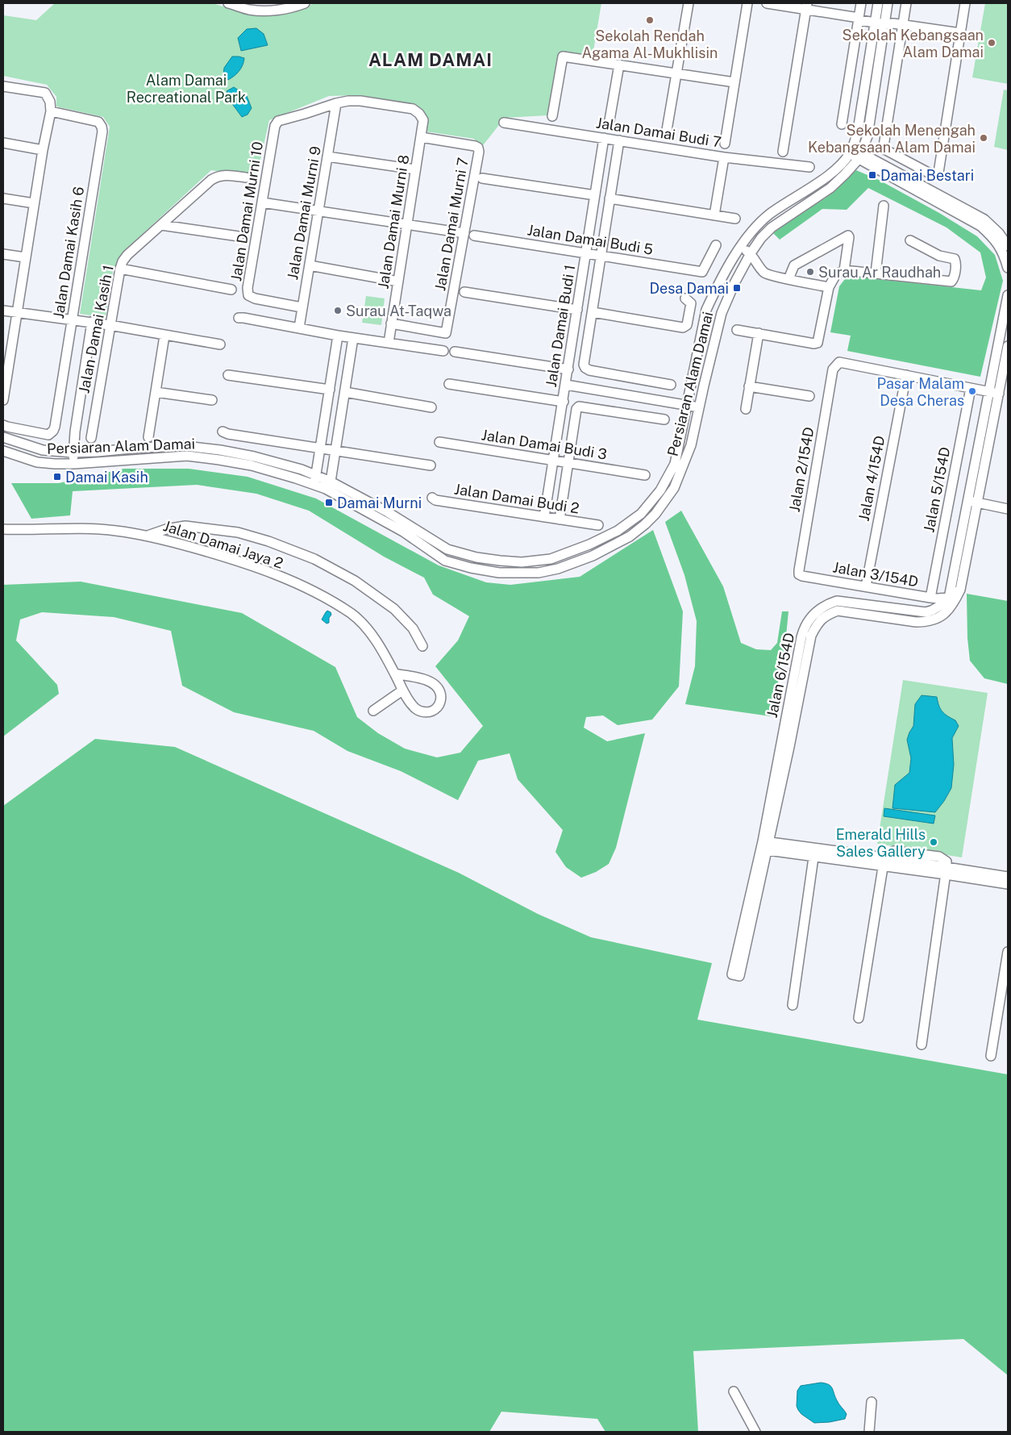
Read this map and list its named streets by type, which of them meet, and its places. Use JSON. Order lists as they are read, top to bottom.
{
  "streets": {
    "street": [
      "Jalan Damai Budi 7",
      "Jalan Damai Murni 10",
      "Jalan Damai Murni 9",
      "Jalan Damai Murni 8",
      "Jalan Damai Murni 7",
      "Jalan Damai Budi 5",
      "Jalan Damai Kasih 6",
      "Jalan Damai Budi 1",
      "Jalan Damai Kasih 1",
      "Persiaran Alam Damai",
      "Jalan Damai Budi 3",
      "Jalan 2/154D",
      "Jalan 4/154D",
      "Jalan 5/154D",
      "Jalan Damai Budi 2",
      "Jalan Damai Jaya 2",
      "Jalan 3/154D",
      "Jalan 6/154D"
    ]
  },
  "crossings": [
    ["Jalan Damai Budi 7", "Jalan Damai Budi 1"],
    ["Jalan Damai Murni 10", "Jalan Damai Murni 9"],
    ["Jalan Damai Murni 10", "Jalan Damai Murni 8"],
    ["Jalan Damai Murni 10", "Jalan Damai Budi 5"],
    ["Jalan Damai Murni 9", "Jalan Damai Murni 8"],
    ["Jalan Damai Murni 9", "Jalan Damai Budi 5"],
    ["Jalan Damai Murni 8", "Jalan Damai Murni 7"],
    ["Jalan Damai Murni 8", "Jalan Damai Budi 5"],
    ["Jalan Damai Murni 7", "Jalan Damai Budi 5"],
    ["Jalan Damai Budi 5", "Jalan Damai Budi 1"],
    ["Jalan Damai Budi 1", "Jalan Damai Budi 3"],
    ["Jalan Damai Budi 1", "Jalan Damai Budi 2"],
    ["Jalan 2/154D", "Jalan 4/154D"],
    ["Jalan 2/154D", "Jalan 3/154D"],
    ["Jalan 4/154D", "Jalan 3/154D"],
    ["Jalan 5/154D", "Jalan 3/154D"],
    ["Jalan 3/154D", "Jalan 6/154D"]
  ],
  "districts": ["ALAM DAMAI"],
  "parks": ["Alam Damai Recreational Park"],
  "places": {
    "other": [
      "Sekolah Rendah Agama Al-Mukhlisin",
      "Sekolah Kebangsaan Alam Damai",
      "Sekolah Menengah Kebangsaan Alam Damai",
      "Surau Ar Raudhah",
      "Surau At-Taqwa",
      "Pasar Malam Desa Cheras",
      "Emerald Hills Sales Gallery"
    ],
    "transit": [
      "Damai Bestari",
      "Desa Damai",
      "Damai Kasih",
      "Damai Murni"
    ]
  }
}
